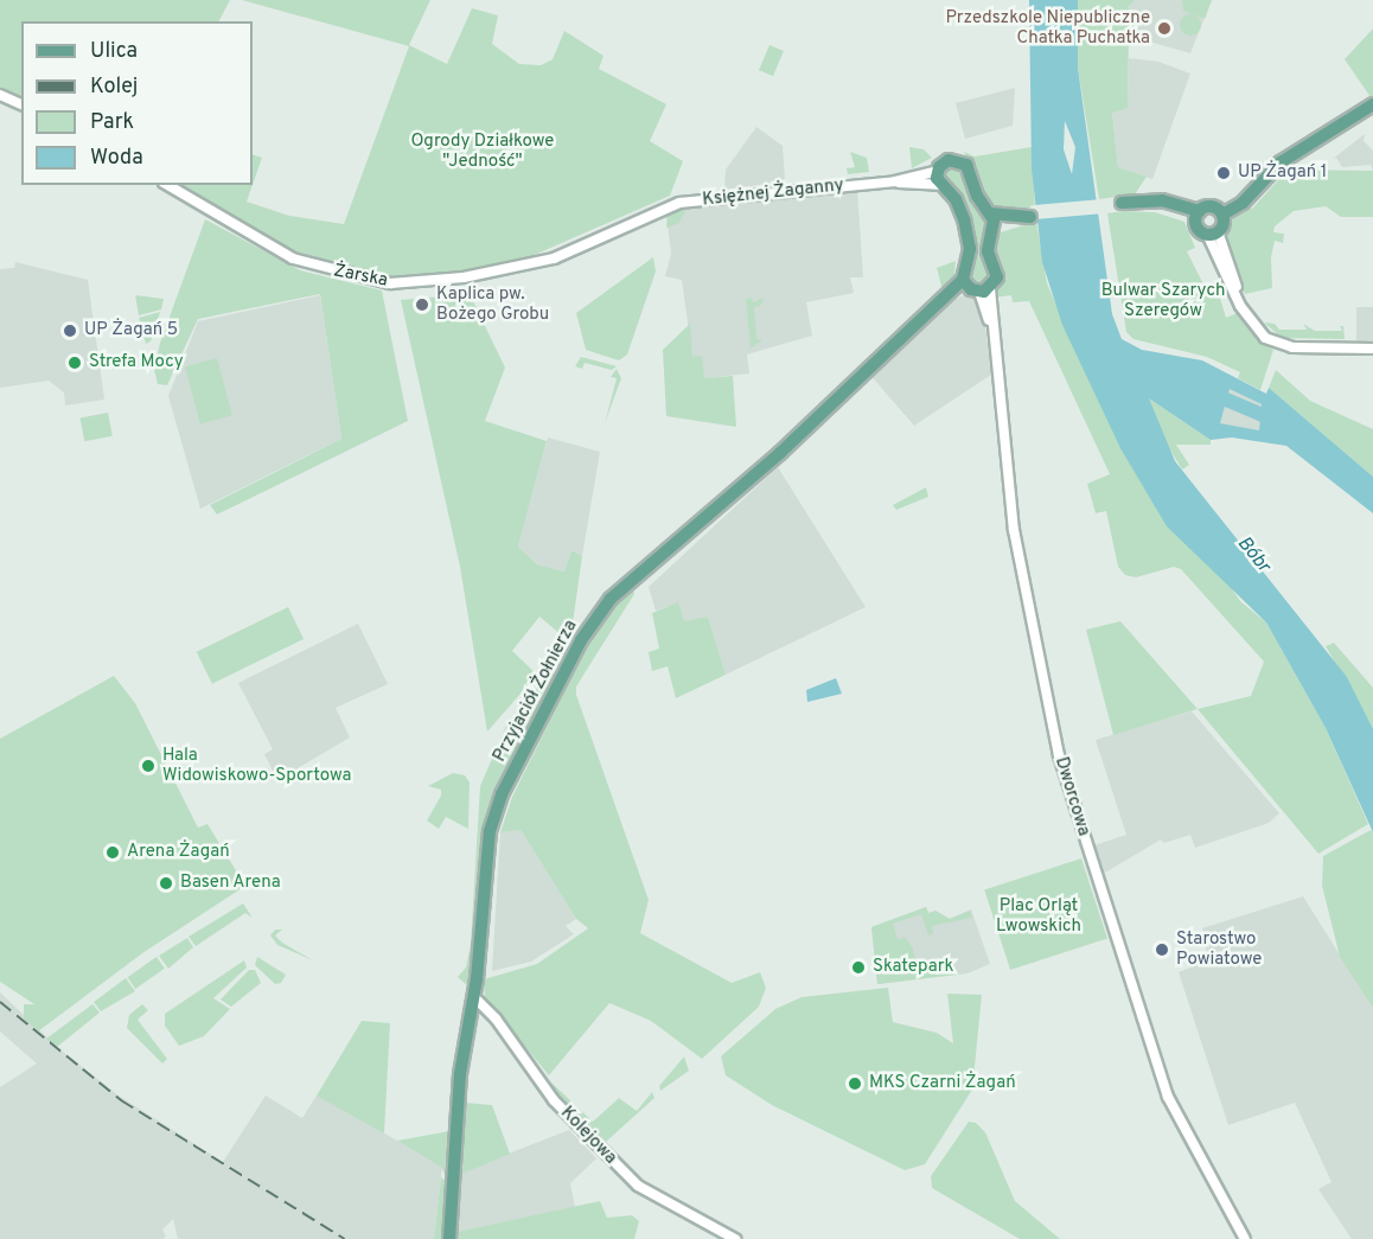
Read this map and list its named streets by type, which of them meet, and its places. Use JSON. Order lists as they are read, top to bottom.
{
  "streets": {
    "main road": ["Przyjaciół Żołnierza"],
    "street": [
      "Księżnej Żaganny",
      "Żarska",
      "Dworcowa",
      "Kolejowa"
    ]
  },
  "crossings": [
    ["Księżnej Żaganny", "Żarska"],
    ["Przyjaciół Żołnierza", "Dworcowa"],
    ["Przyjaciół Żołnierza", "Kolejowa"]
  ],
  "water": ["Bóbr"],
  "parks": ["Ogrody Działkowe \"Jedność\"", "Bulwar Szarych Szeregów", "Plac Orląt Lwowskich"],
  "places": [
    "Przedszkole Niepubliczne Chatka Puchatka",
    "UP Żagań 1",
    "Kaplica pw. Bożego Grobu",
    "UP Żagań 5",
    "Strefa Mocy",
    "Hala Widowiskowo-Sportowa",
    "Arena Żagań",
    "Basen Arena",
    "Starostwo Powiatowe",
    "Skatepark",
    "MKS Czarni Żagań"
  ],
  "legend": [
    "Ulica",
    "Kolej",
    "Park",
    "Woda"
  ]
}
